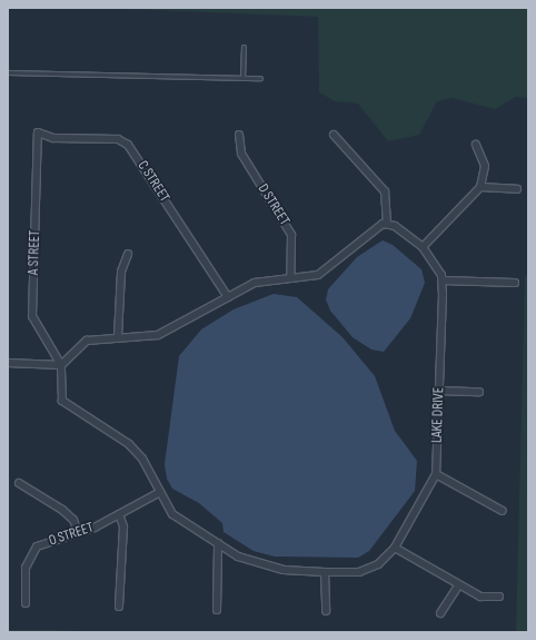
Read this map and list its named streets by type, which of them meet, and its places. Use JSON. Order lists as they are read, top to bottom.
{
  "streets": {
    "street": [
      "C STREET",
      "D STREET",
      "A STREET",
      "LAKE DRIVE",
      "O STREET"
    ]
  },
  "crossings": [
    ["C STREET", "A STREET"],
    ["A STREET", "LAKE DRIVE"],
    ["LAKE DRIVE", "O STREET"]
  ]
}
